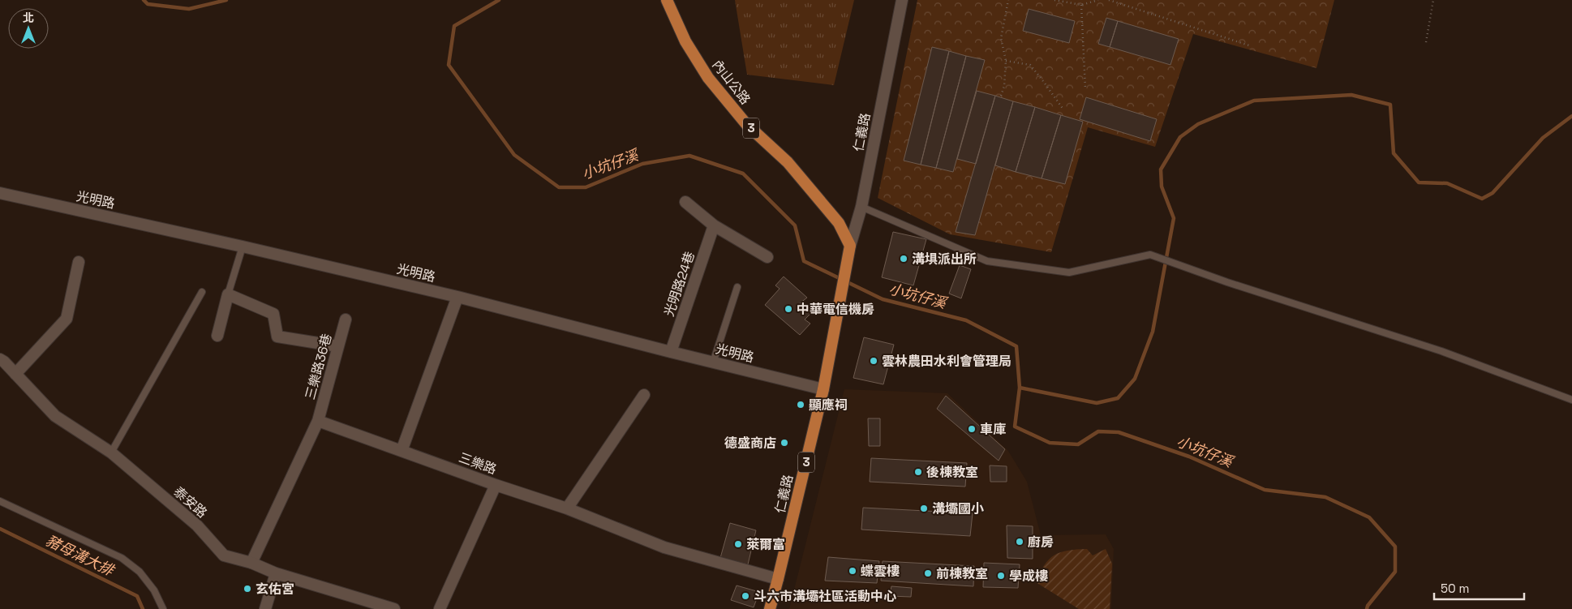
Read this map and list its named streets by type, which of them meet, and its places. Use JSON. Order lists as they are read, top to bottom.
{
  "streets": {
    "main road": ["內山公路", "3", "仁義路"],
    "street": [
      "光明路",
      "光明路24巷",
      "三樂路36巷",
      "三樂路",
      "泰安路"
    ]
  },
  "crossings": [
    ["內山公路", "仁義路"],
    ["仁義路", "光明路"],
    ["仁義路", "三樂路"],
    ["光明路", "光明路24巷"],
    ["三樂路36巷", "三樂路"]
  ],
  "water": ["小坑仔溪", "豬母溝大排"],
  "places": [
    "溝埧派出所",
    "中華電信機房",
    "雲林農田水利會管理局",
    "顯應祠",
    "車庫",
    "德盛商店",
    "後棟教室",
    "溝壩國小",
    "廚房",
    "萊爾富",
    "蝶雲樓",
    "前棟教室",
    "學成樓",
    "玄佑宮",
    "斗六市溝壩社區活動中心"
  ],
  "scale_bar": "50 m",
  "north": "top"
}
